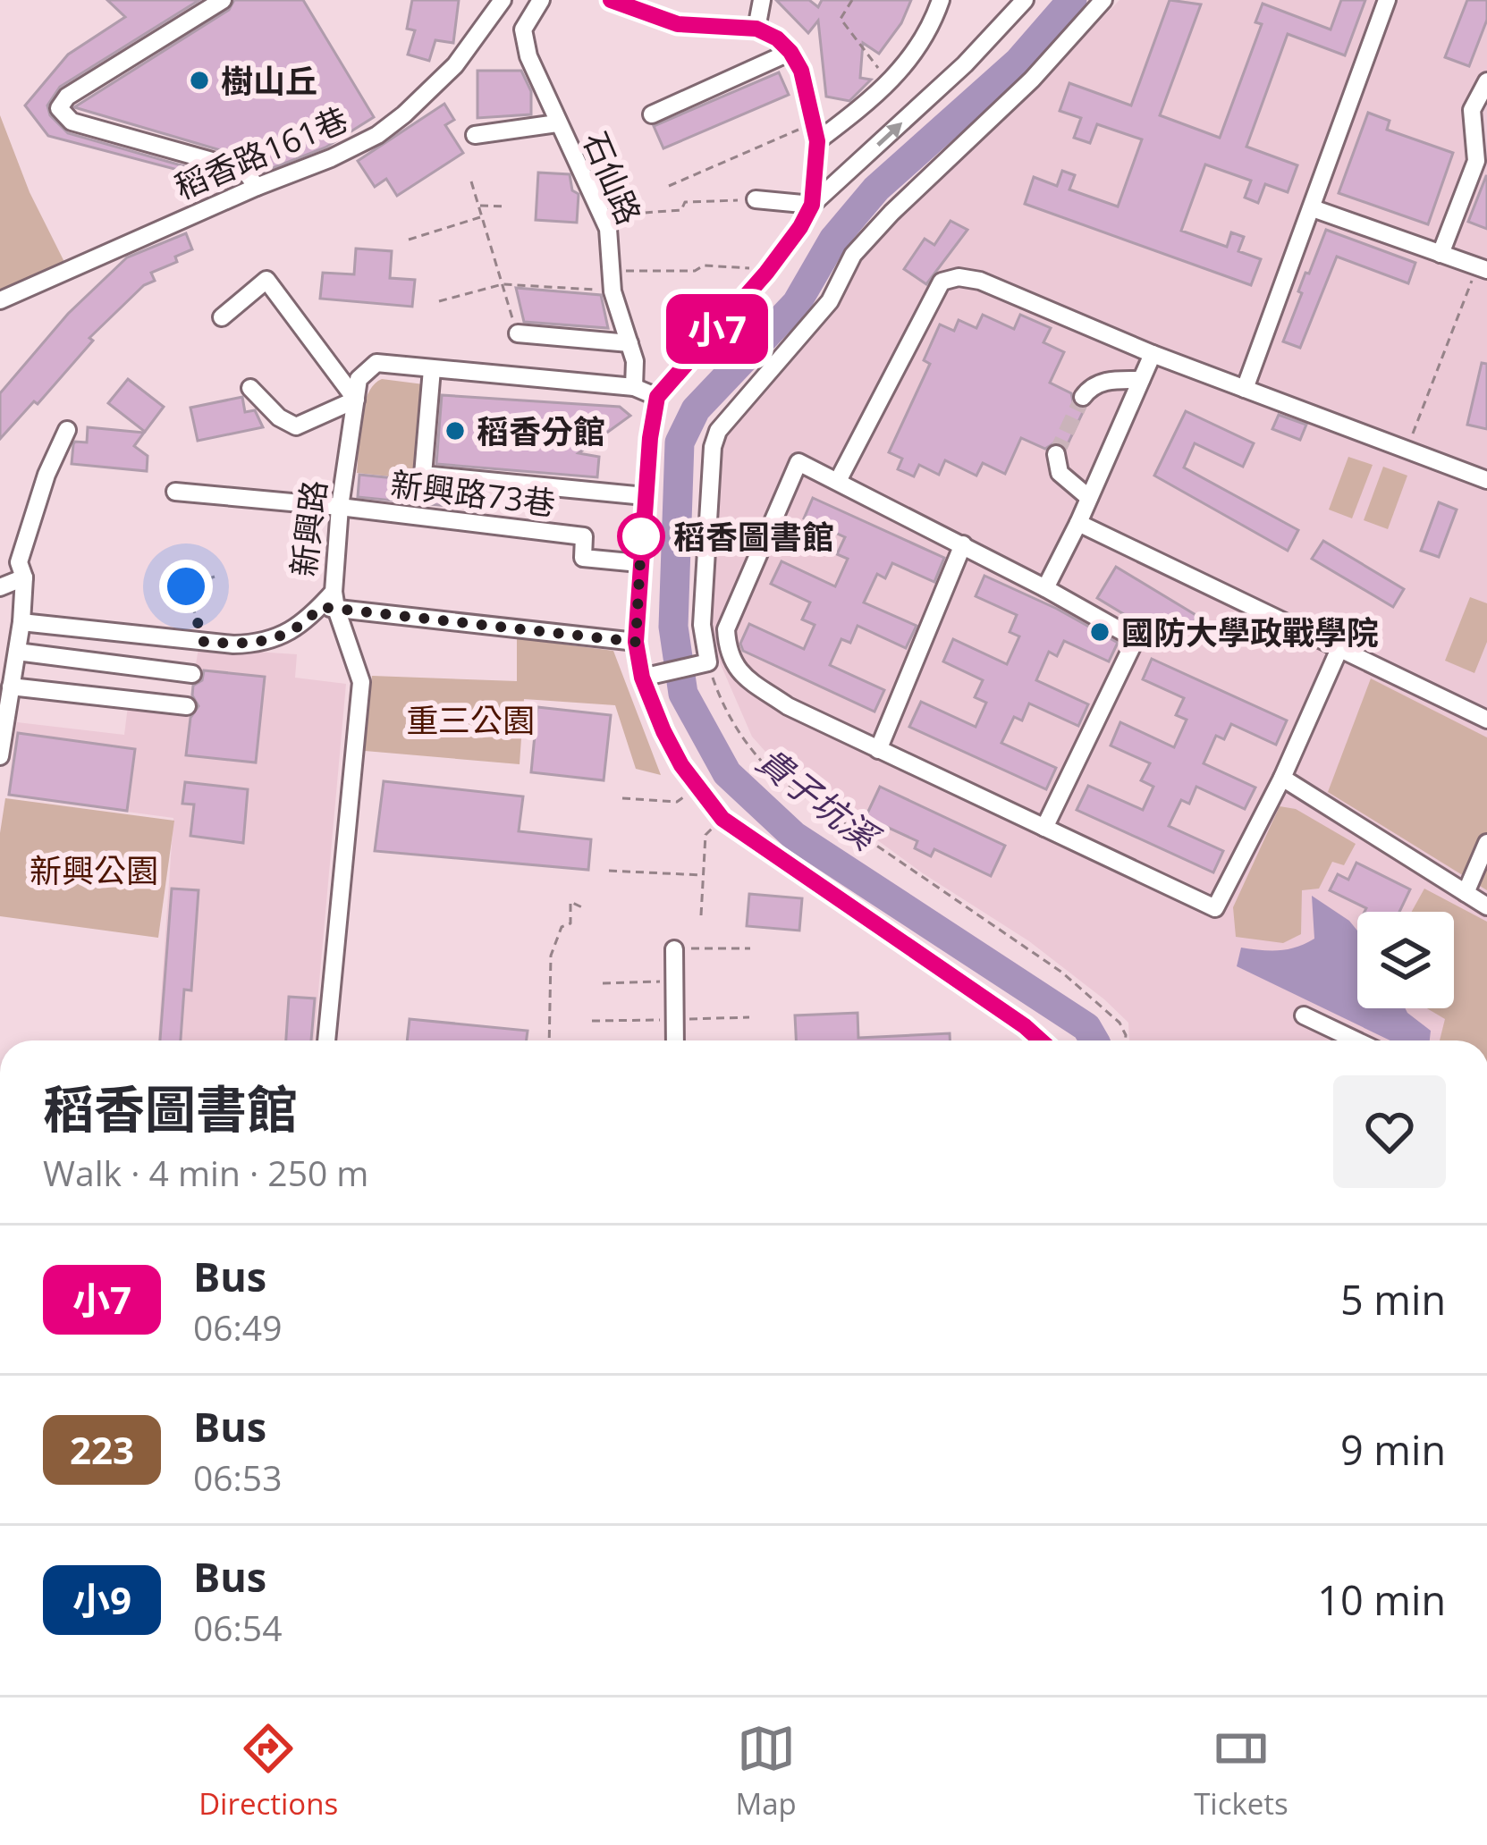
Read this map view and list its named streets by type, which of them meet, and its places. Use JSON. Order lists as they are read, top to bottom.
{
  "streets": {
    "street": [
      "稻香路161巷",
      "石仙路",
      "新興路73巷",
      "新興路"
    ]
  },
  "crossings": [
    ["新興路73巷", "新興路"]
  ],
  "water": ["貴子坑溪"],
  "parks": ["重三公園", "新興公園"],
  "places": [
    "樹山丘",
    "稻香分館",
    "稻香圖書館",
    "國防大學政戰學院"
  ],
  "lines": ["bus line 小7"],
  "page": {
    "on_map": "小7",
    "heading": ["稻香圖書館", "Walk · 4 min · 250 m"],
    "list": [
      {
        "mark": "小7",
        "name": "Bus",
        "note": "06:49",
        "value": "5 min"
      },
      {
        "mark": "223",
        "name": "Bus",
        "note": "06:53",
        "value": "9 min"
      },
      {
        "mark": "小9",
        "name": "Bus",
        "note": "06:54",
        "value": "10 min"
      }
    ],
    "tabs": ["Directions", "Map", "Tickets"]
  }
}
